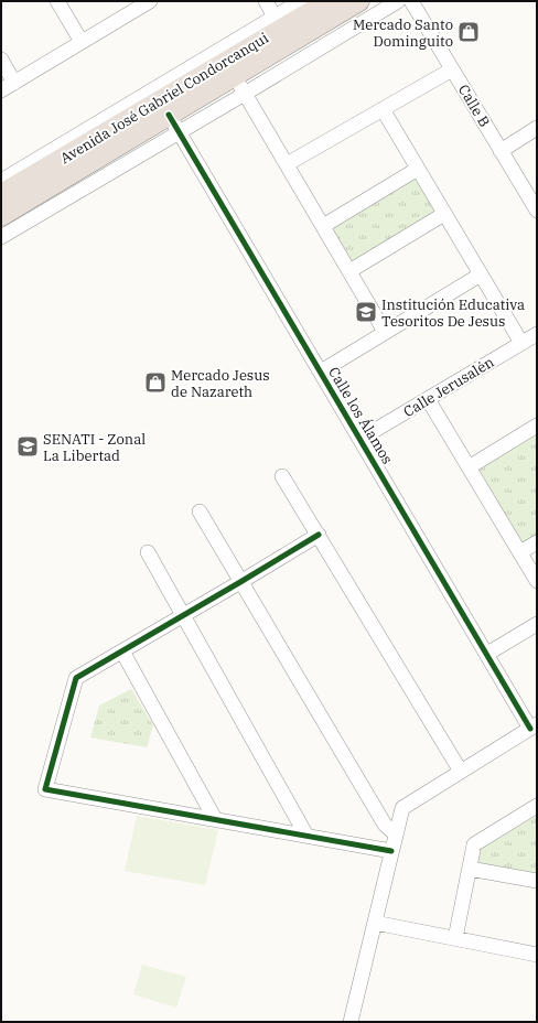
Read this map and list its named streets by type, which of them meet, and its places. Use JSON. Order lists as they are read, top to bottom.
{
  "streets": {
    "highway": ["Avenida José Gabriel Condorcanqui"],
    "street": ["Calle B", "Calle Jerusalén", "Calle los Álamos"]
  },
  "crossings": [
    ["Avenida José Gabriel Condorcanqui", "Calle los Álamos"],
    ["Calle Jerusalén", "Calle los Álamos"]
  ],
  "places": {
    "shop": ["Mercado Santo Dominguito", "Mercado Jesus de Nazareth"],
    "school or university": ["Institución Educativa Tesoritos De Jesus", "SENATI - Zonal La Libertad"]
  }
}
